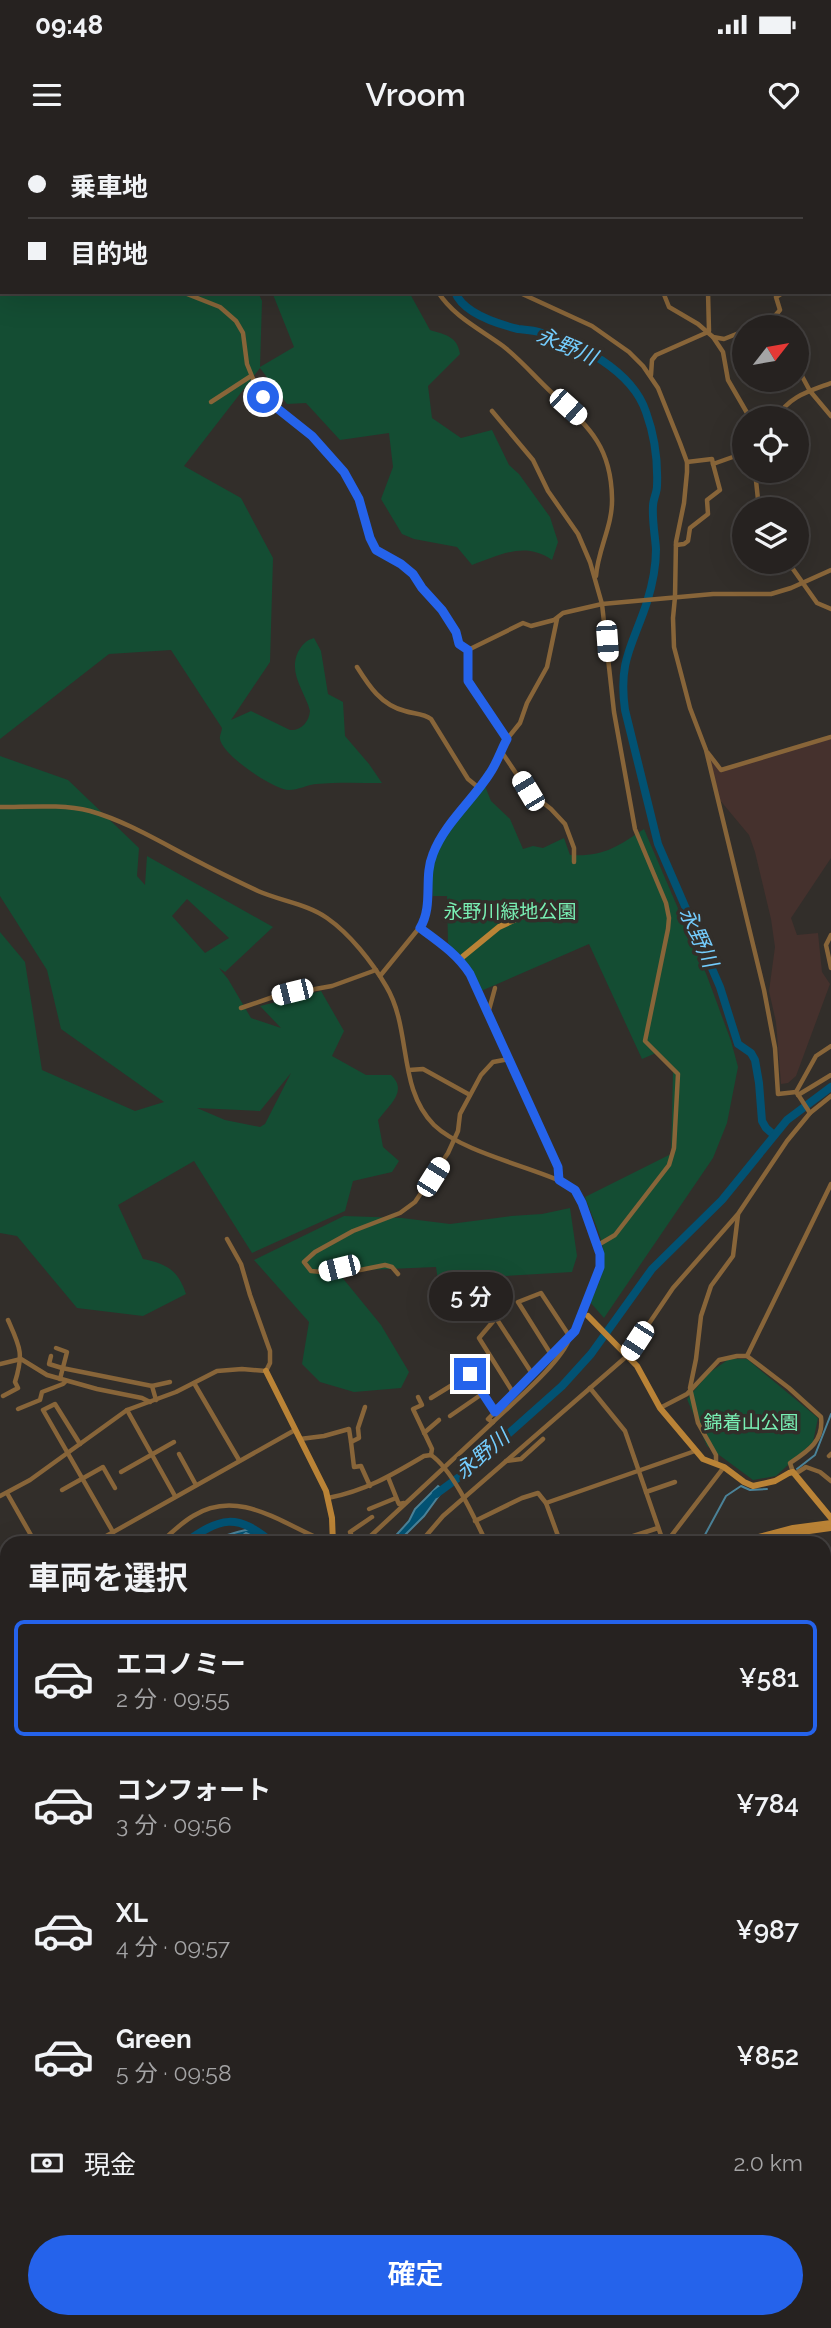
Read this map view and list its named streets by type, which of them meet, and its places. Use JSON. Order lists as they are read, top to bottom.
{
  "water": ["永野川"],
  "parks": ["永野川緑地公園", "錦着山公園"],
  "north": "top right",
  "page": {
    "status": "09:48",
    "header": "Vroom",
    "banner": ["乗車地", "目的地"],
    "bubble": "5 分",
    "heading": "車両を選択",
    "list": [
      {
        "name": "エコノミー",
        "note": "2 分 · 09:55",
        "value": "¥581"
      },
      {
        "name": "コンフォート",
        "note": "3 分 · 09:56",
        "value": "¥784"
      },
      {
        "name": "XL",
        "note": "4 分 · 09:57",
        "value": "¥987"
      },
      {
        "name": "Green",
        "note": "5 分 · 09:58",
        "value": "¥852"
      }
    ],
    "pay": ["現金", "2.0 km"],
    "buttons": "確定"
  }
}
